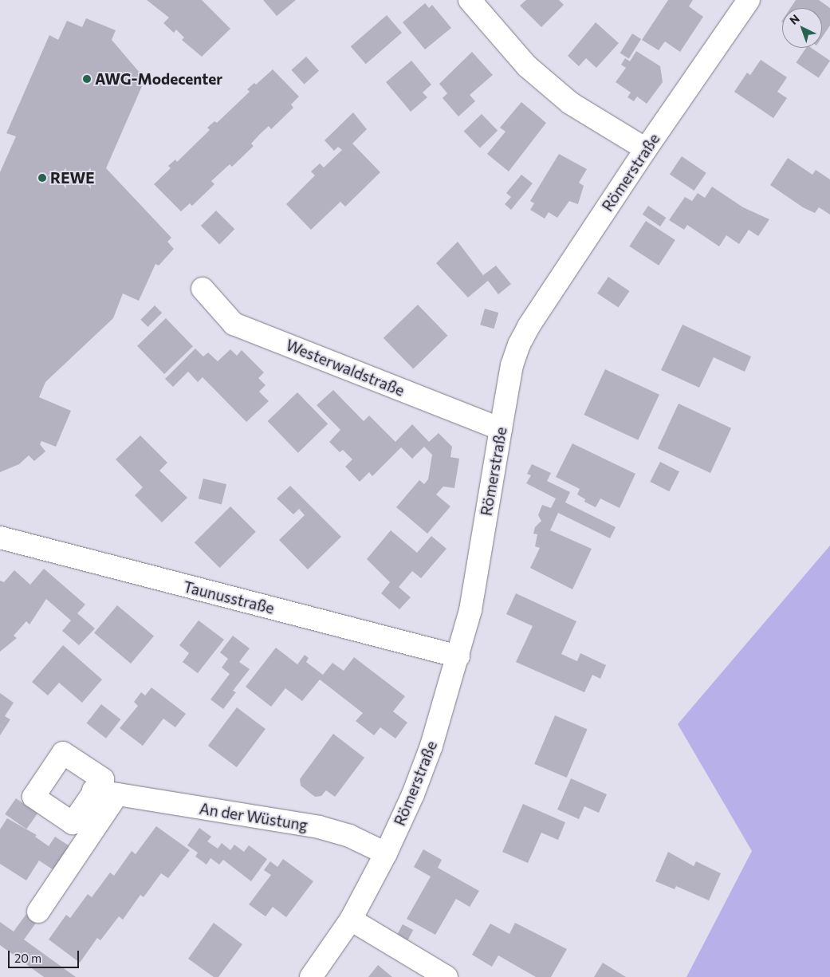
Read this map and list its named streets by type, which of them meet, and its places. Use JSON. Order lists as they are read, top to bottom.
{
  "streets": {
    "street": [
      "Römerstraße",
      "Westerwaldstraße",
      "Taunusstraße",
      "An der Wüstung"
    ]
  },
  "crossings": [
    ["Römerstraße", "Westerwaldstraße"],
    ["Römerstraße", "Taunusstraße"],
    ["Römerstraße", "An der Wüstung"]
  ],
  "places": ["AWG-Modecenter", "REWE"],
  "scale_bar": "20 m",
  "north": "top left"
}
